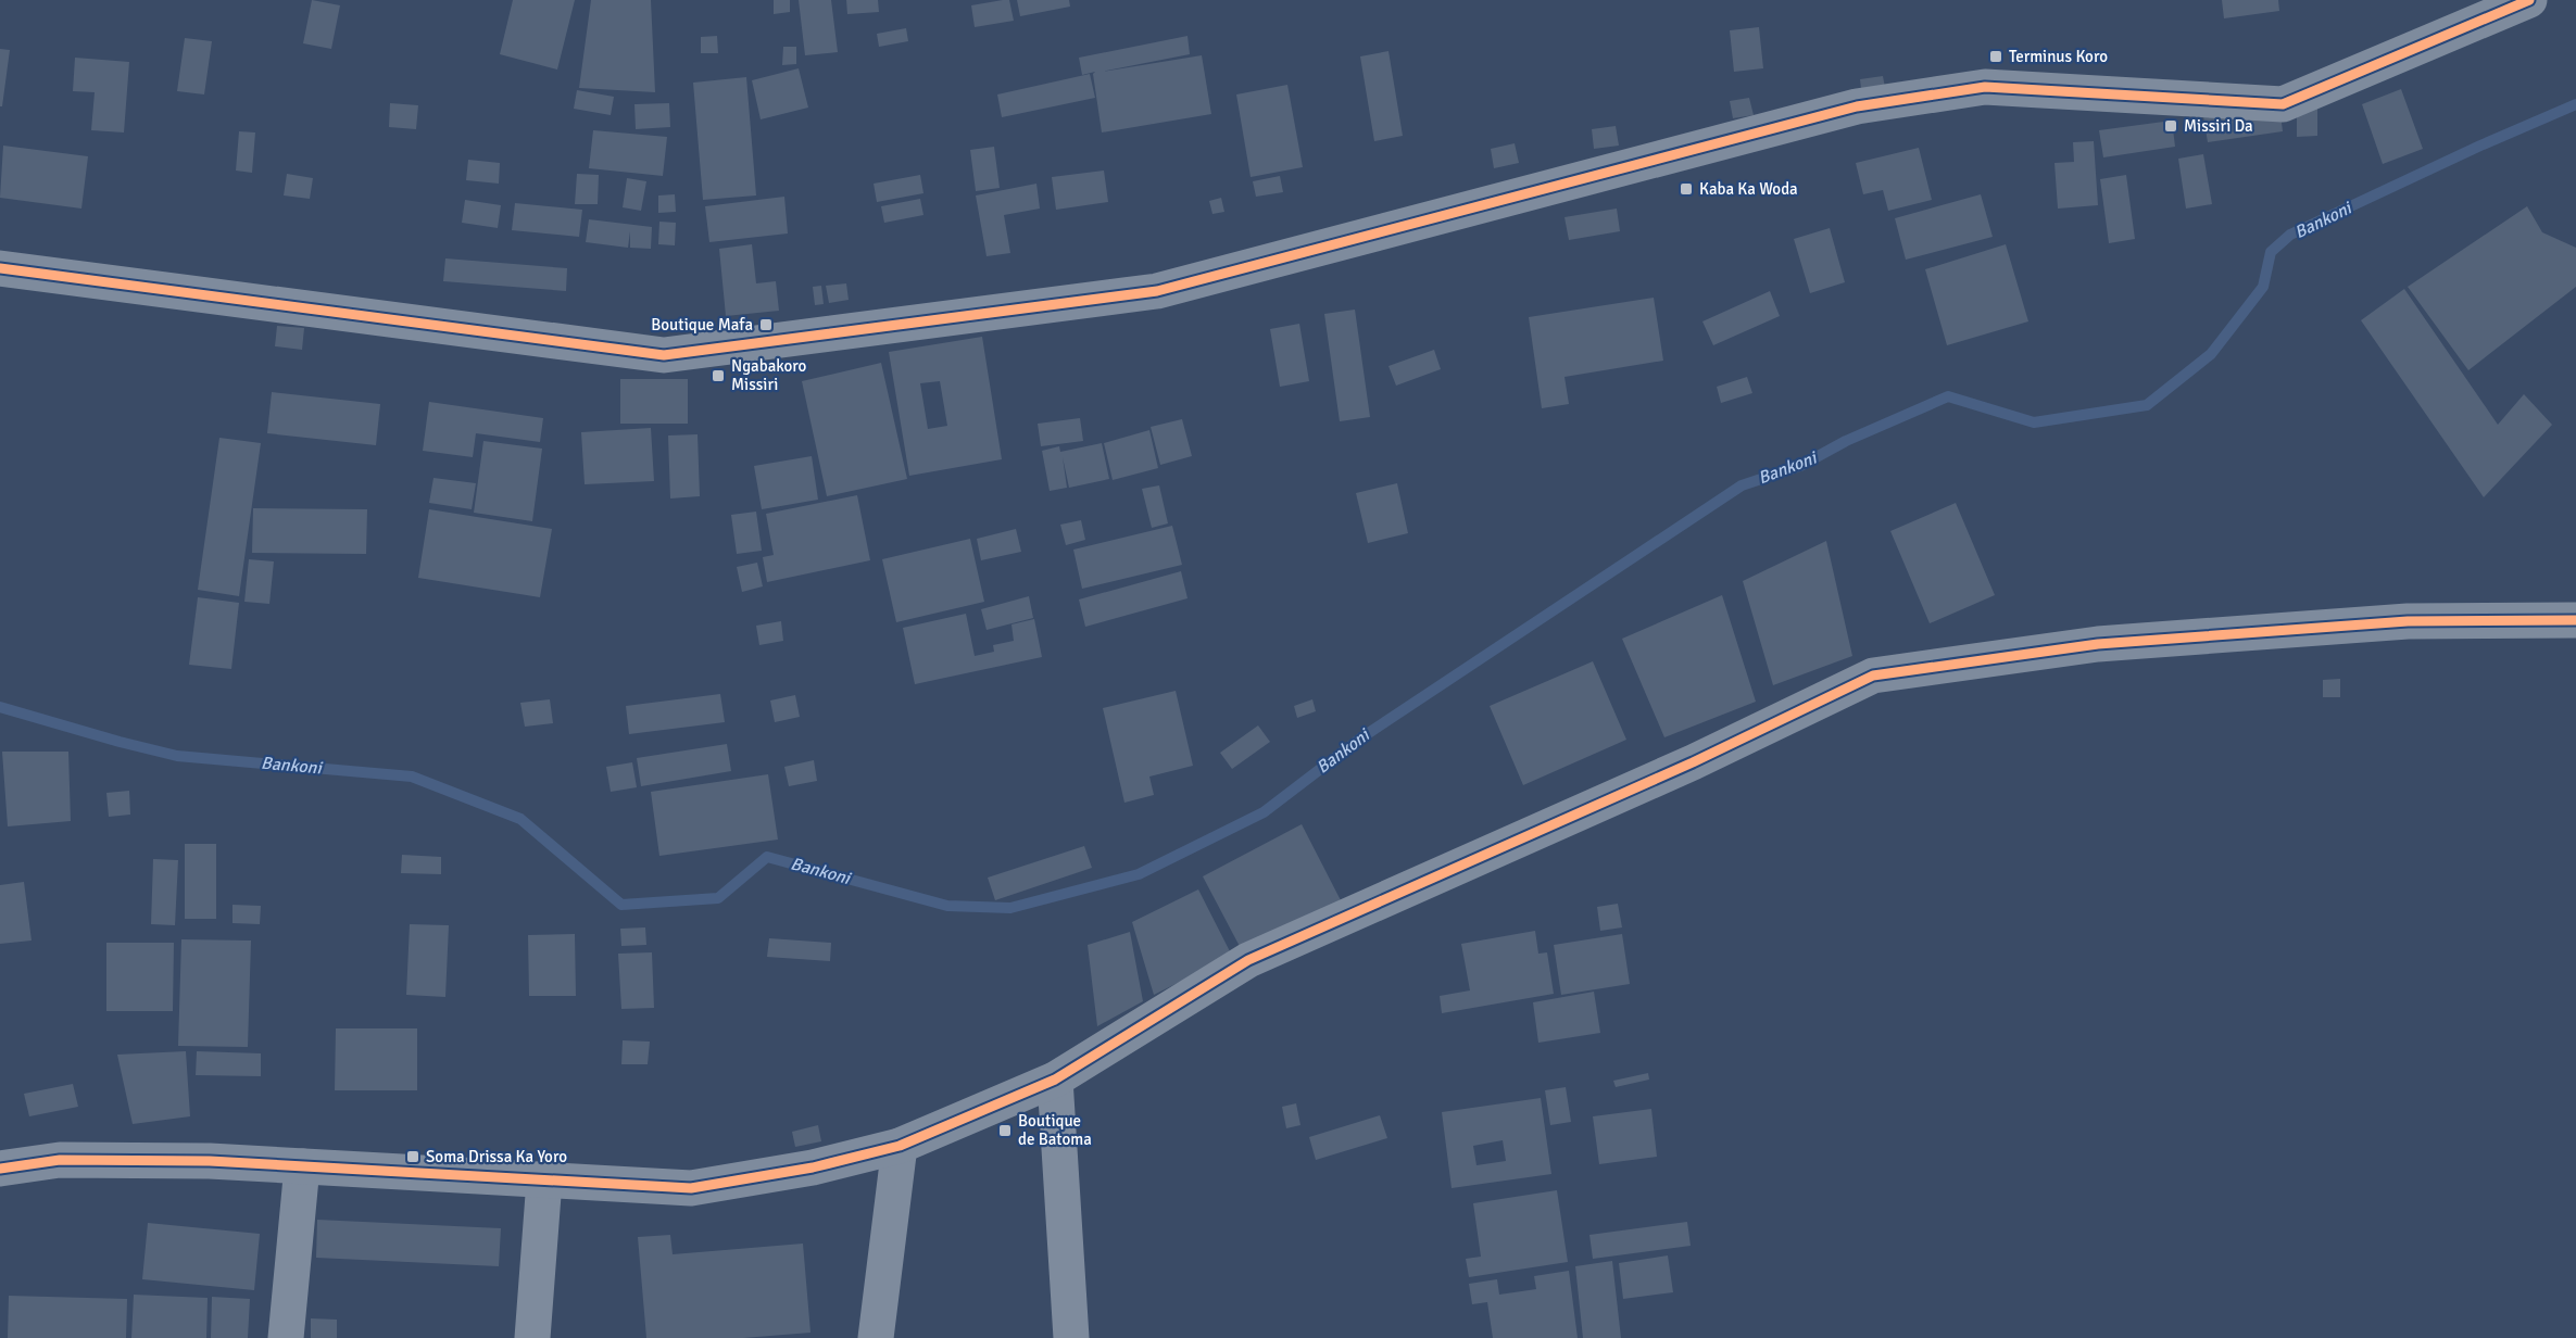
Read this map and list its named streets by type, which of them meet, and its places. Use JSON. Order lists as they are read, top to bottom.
{
  "water": ["Bankoni"],
  "places": {
    "transit": [
      "Terminus Koro",
      "Missiri Da",
      "Kaba Ka Woda",
      "Boutique Mafa",
      "Ngabakoro Missiri",
      "Boutique de Batoma",
      "Soma Drissa Ka Yoro"
    ]
  }
}
